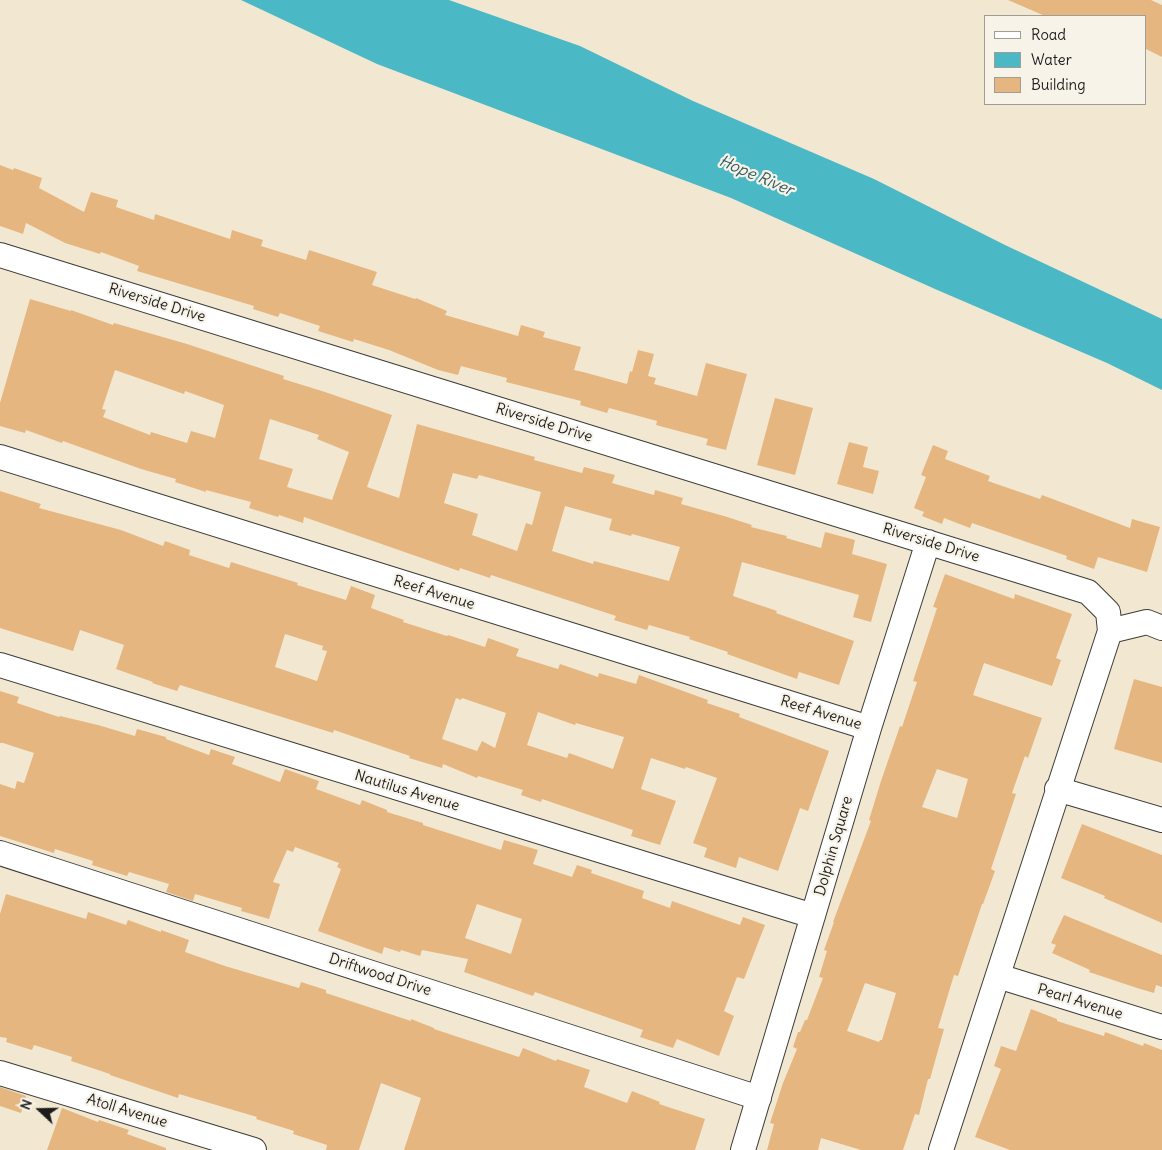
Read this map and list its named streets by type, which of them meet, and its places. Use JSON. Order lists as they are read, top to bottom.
{
  "streets": {
    "street": [
      "Riverside Drive",
      "Reef Avenue",
      "Nautilus Avenue",
      "Dolphin Square",
      "Driftwood Drive",
      "Pearl Avenue",
      "Atoll Avenue"
    ]
  },
  "crossings": [
    ["Riverside Drive", "Dolphin Square"],
    ["Reef Avenue", "Dolphin Square"],
    ["Nautilus Avenue", "Dolphin Square"],
    ["Dolphin Square", "Driftwood Drive"]
  ],
  "water": ["Hope River"],
  "legend": ["Road", "Water", "Building"],
  "north": "left"
}
